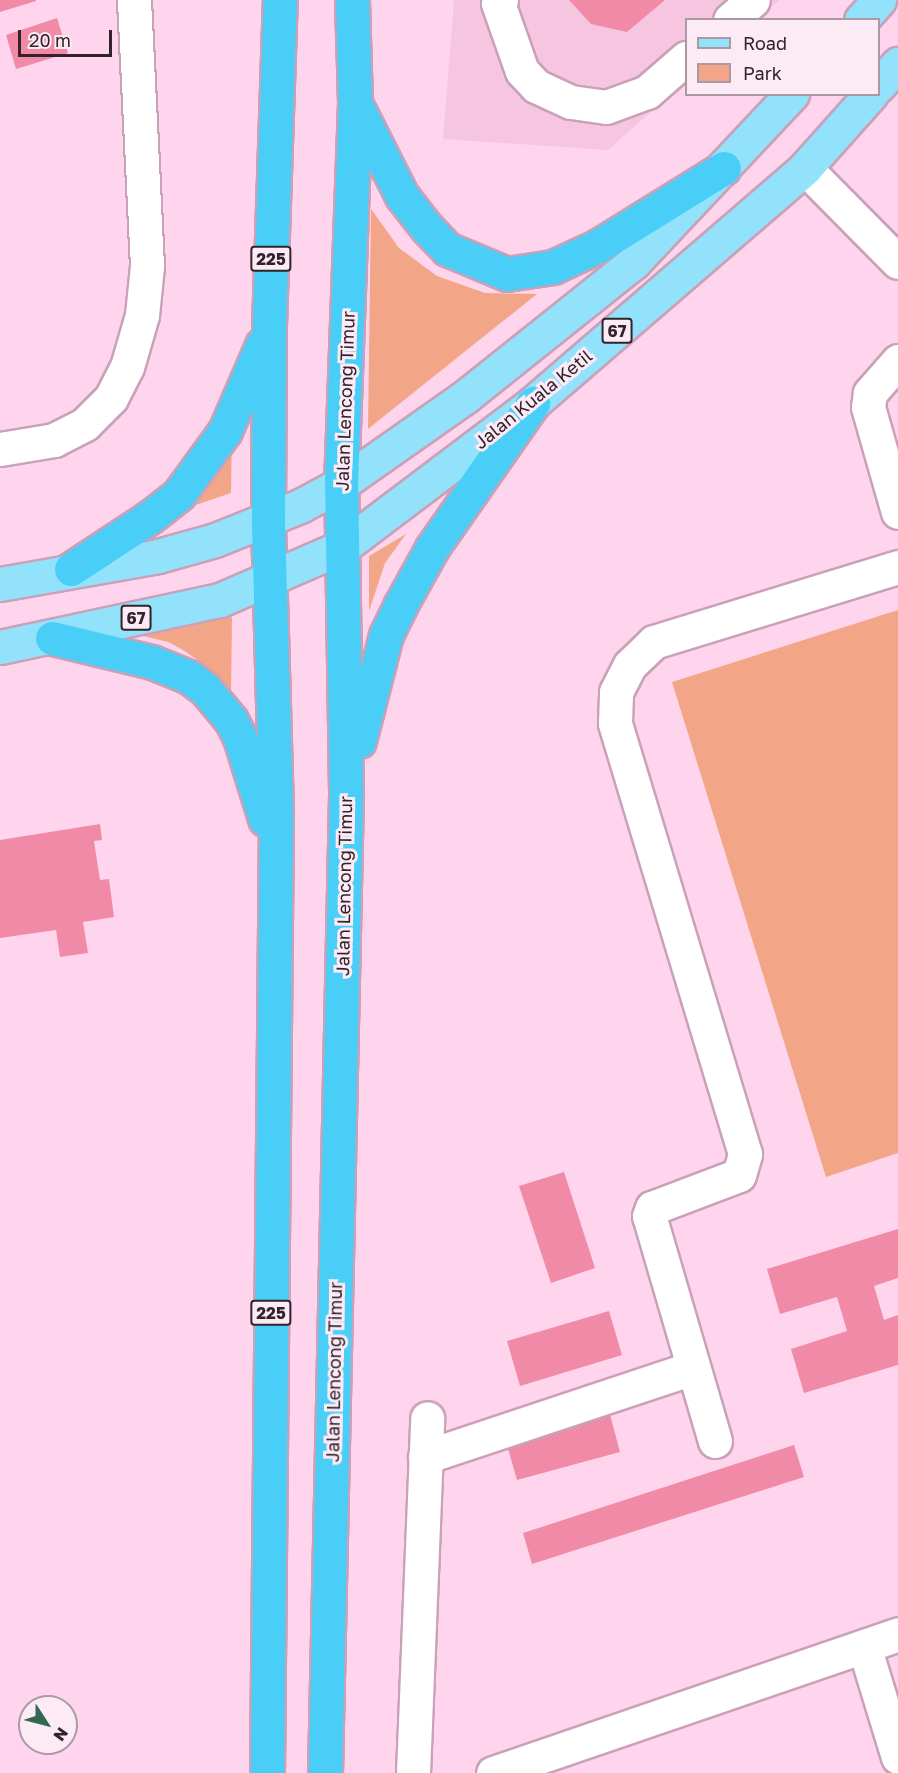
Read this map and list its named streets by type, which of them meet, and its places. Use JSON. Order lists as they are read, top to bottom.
{
  "streets": {
    "highway": ["225", "Jalan Lencong Timur"],
    "main road": ["67", "Jalan Kuala Ketil"]
  },
  "crossings": [
    ["225", "67"],
    ["67", "Jalan Kuala Ketil"],
    ["67", "Jalan Lencong Timur"],
    ["Jalan Kuala Ketil", "Jalan Lencong Timur"]
  ],
  "legend": ["Road", "Park"],
  "scale_bar": "20 m",
  "north": "bottom right"
}
